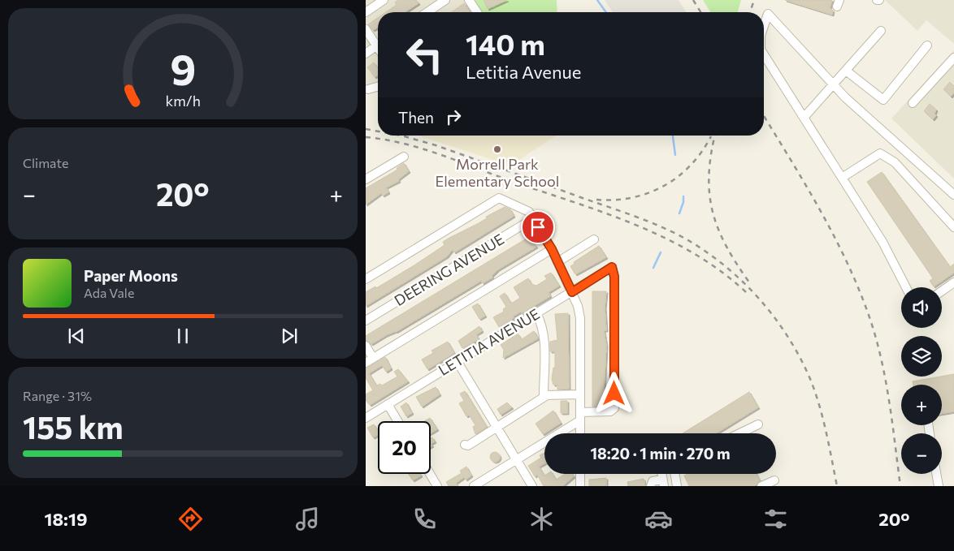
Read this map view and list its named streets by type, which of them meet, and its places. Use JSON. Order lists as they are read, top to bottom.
{
  "streets": {
    "street": ["DEERING AVENUE", "LETITIA AVENUE"]
  },
  "places": ["Morrell Park Elementary School"],
  "page": {
    "turn": ["140 m", "Letitia Avenue"],
    "then": "Then",
    "tile": [
      "Climate",
      ["Range · 31%", "155 km"]
    ],
    "heat": ["−", "20°", "+"],
    "song": ["Paper Moons", "Ada Vale"],
    "map_buttons": ["+", "−"],
    "limit": "20",
    "trip": "18:20 · 1 min · 270 m",
    "tabs": ["18:19", "20°"],
    "gauge": ["9", "km/h"]
  }
}
